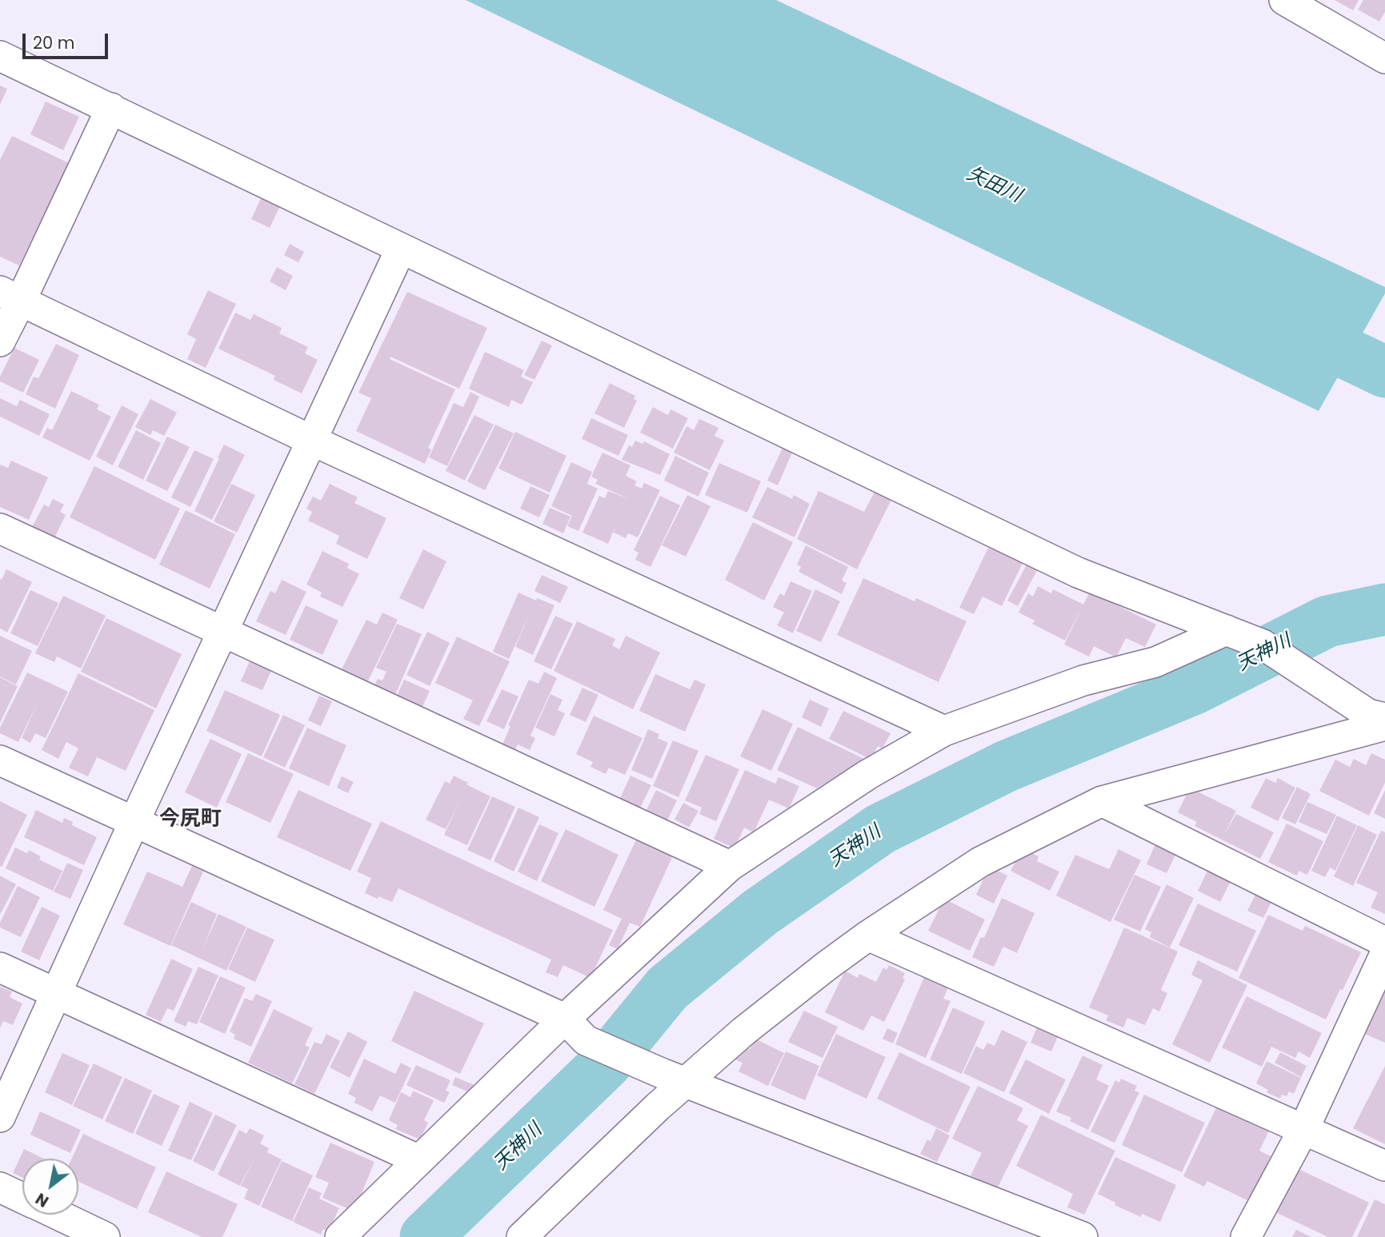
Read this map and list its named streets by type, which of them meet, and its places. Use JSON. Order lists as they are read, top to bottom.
{
  "districts": ["今尻町"],
  "water": ["矢田川", "天神川"],
  "scale_bar": "20 m",
  "north": "bottom left"
}
